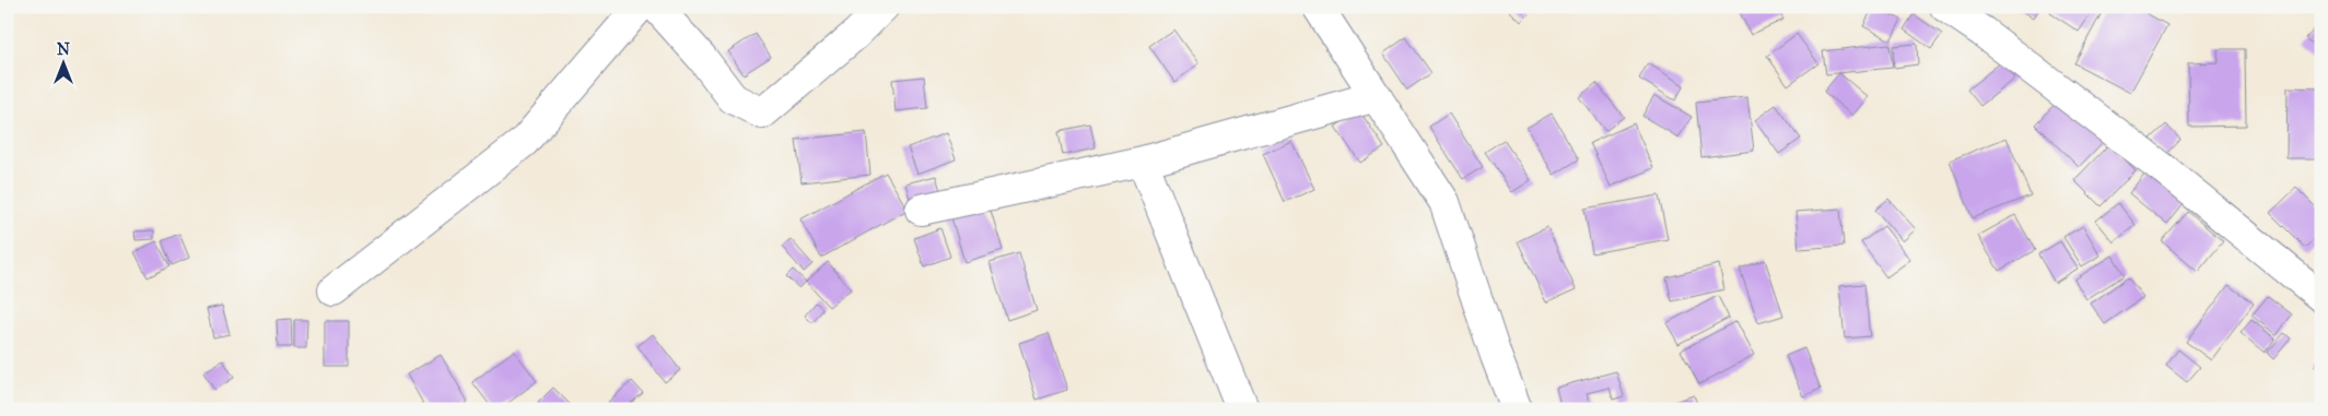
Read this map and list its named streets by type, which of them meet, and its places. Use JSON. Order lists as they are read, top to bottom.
{
  "north": "top"
}
